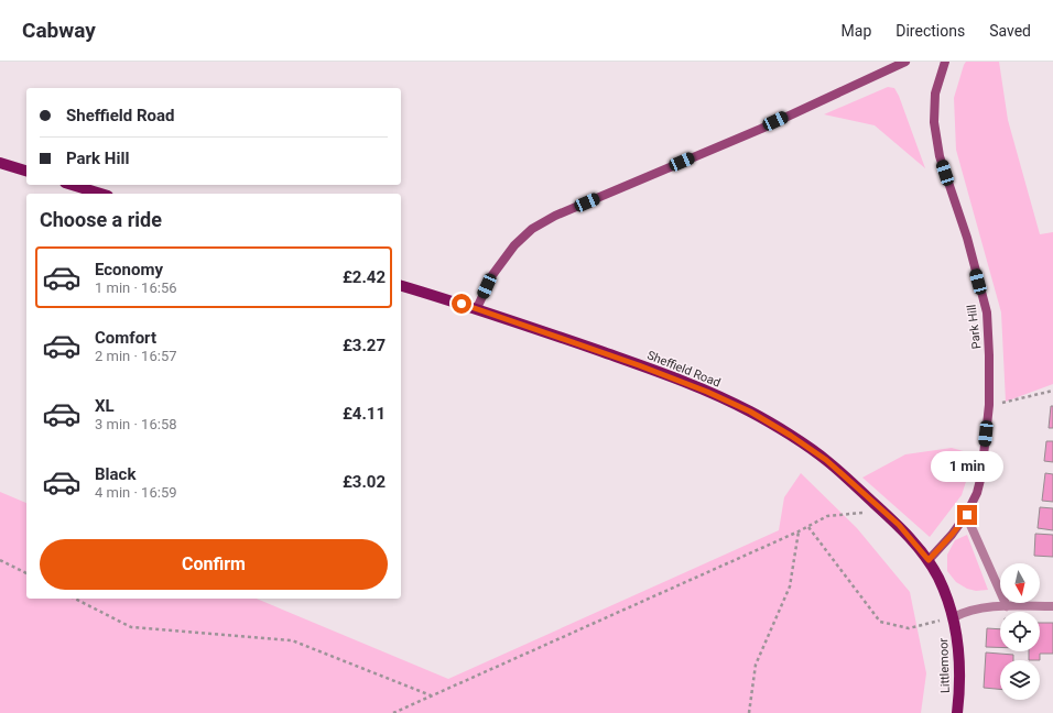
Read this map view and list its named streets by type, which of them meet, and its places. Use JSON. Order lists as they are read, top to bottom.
{
  "streets": {
    "main road": ["Park Hill", "Sheffield Road", "Littlemoor"]
  },
  "crossings": [
    ["Park Hill", "Sheffield Road"],
    ["Sheffield Road", "Littlemoor"]
  ],
  "north": "bottom",
  "page": {
    "header": "Cabway",
    "nav": ["Map", "Directions", "Saved"],
    "banner": ["Sheffield Road", "Park Hill"],
    "heading": "Choose a ride",
    "list": [
      {
        "name": "Economy",
        "note": "1 min · 16:56",
        "value": "£2.42"
      },
      {
        "name": "Comfort",
        "note": "2 min · 16:57",
        "value": "£3.27"
      },
      {
        "name": "XL",
        "note": "3 min · 16:58",
        "value": "£4.11"
      },
      {
        "name": "Black",
        "note": "4 min · 16:59",
        "value": "£3.02"
      }
    ],
    "bubble": "1 min",
    "buttons": "Confirm"
  }
}
